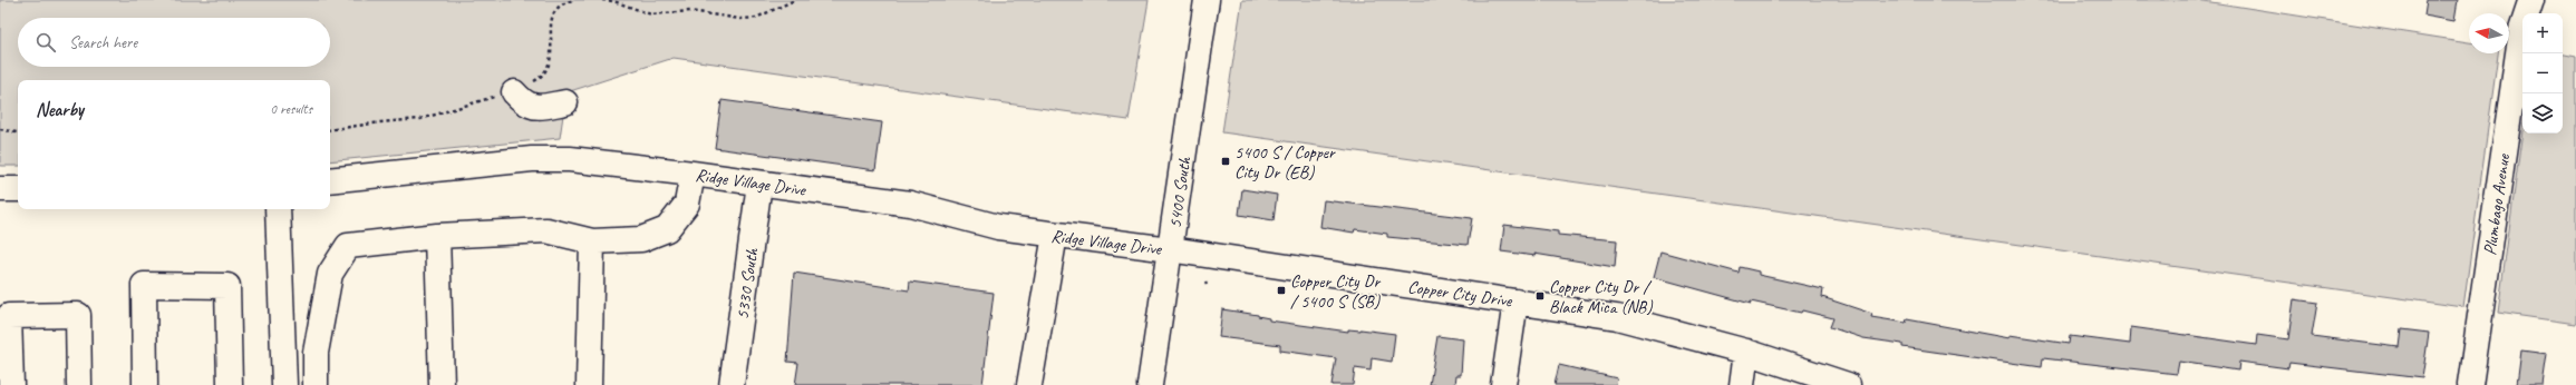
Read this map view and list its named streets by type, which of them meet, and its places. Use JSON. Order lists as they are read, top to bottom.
{
  "streets": {
    "street": [
      "Ridge Village Drive",
      "5400 South",
      "Plumbago Avenue",
      "5330 South",
      "Copper City Drive"
    ]
  },
  "crossings": [
    ["Ridge Village Drive", "5400 South"],
    ["Ridge Village Drive", "5330 South"],
    ["Ridge Village Drive", "Copper City Drive"],
    ["5400 South", "Copper City Drive"]
  ],
  "places": {
    "transit": ["5400 S / Copper City Dr (EB)", "Copper City Dr / 5400 S (SB)", "Copper City Dr / Black Mica (NB)"]
  },
  "north": "left",
  "page": {
    "map_buttons": ["+", "−"],
    "search": "Search here",
    "heading": ["Nearby", "0 results"]
  }
}
